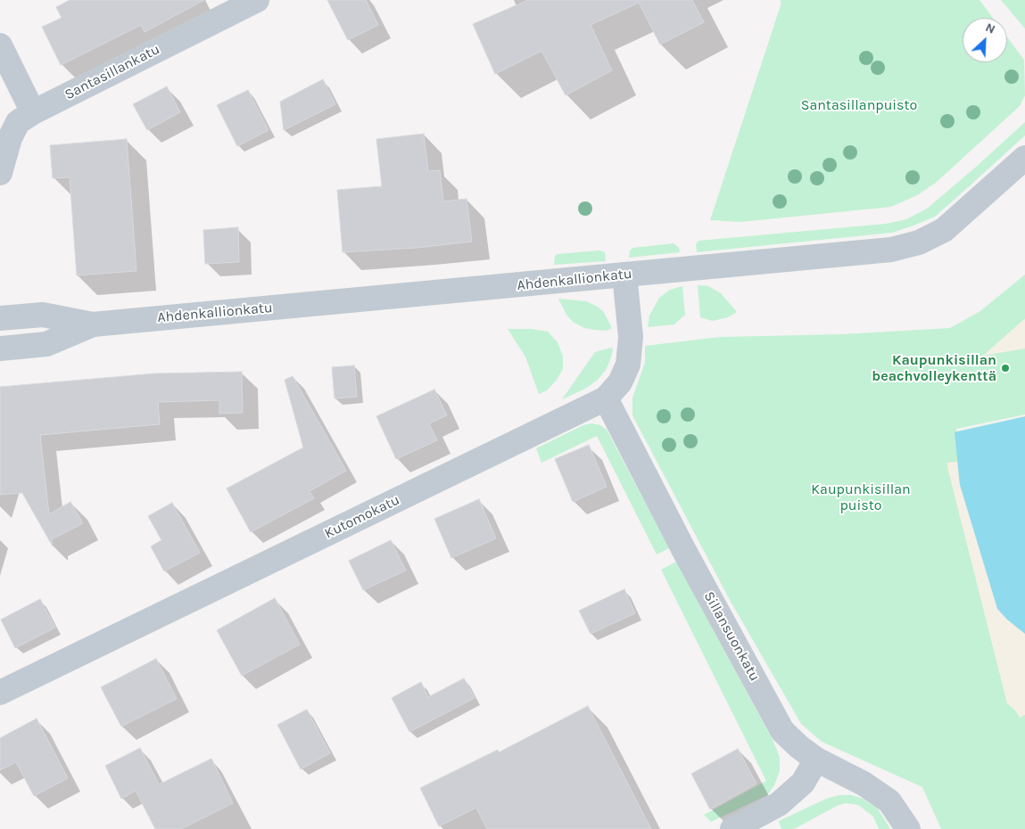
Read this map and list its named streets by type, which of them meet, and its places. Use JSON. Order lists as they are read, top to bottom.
{
  "streets": {
    "street": [
      "Santasillankatu",
      "Ahdenkallionkatu",
      "Kutomokatu",
      "Sillansuonkatu"
    ]
  },
  "crossings": [
    ["Ahdenkallionkatu", "Kutomokatu"],
    ["Kutomokatu", "Sillansuonkatu"]
  ],
  "parks": ["Santasillanpuisto", "Kaupunkisillan puisto"],
  "places": ["Kaupunkisillan beachvolleykenttä"],
  "north": "top right"
}
